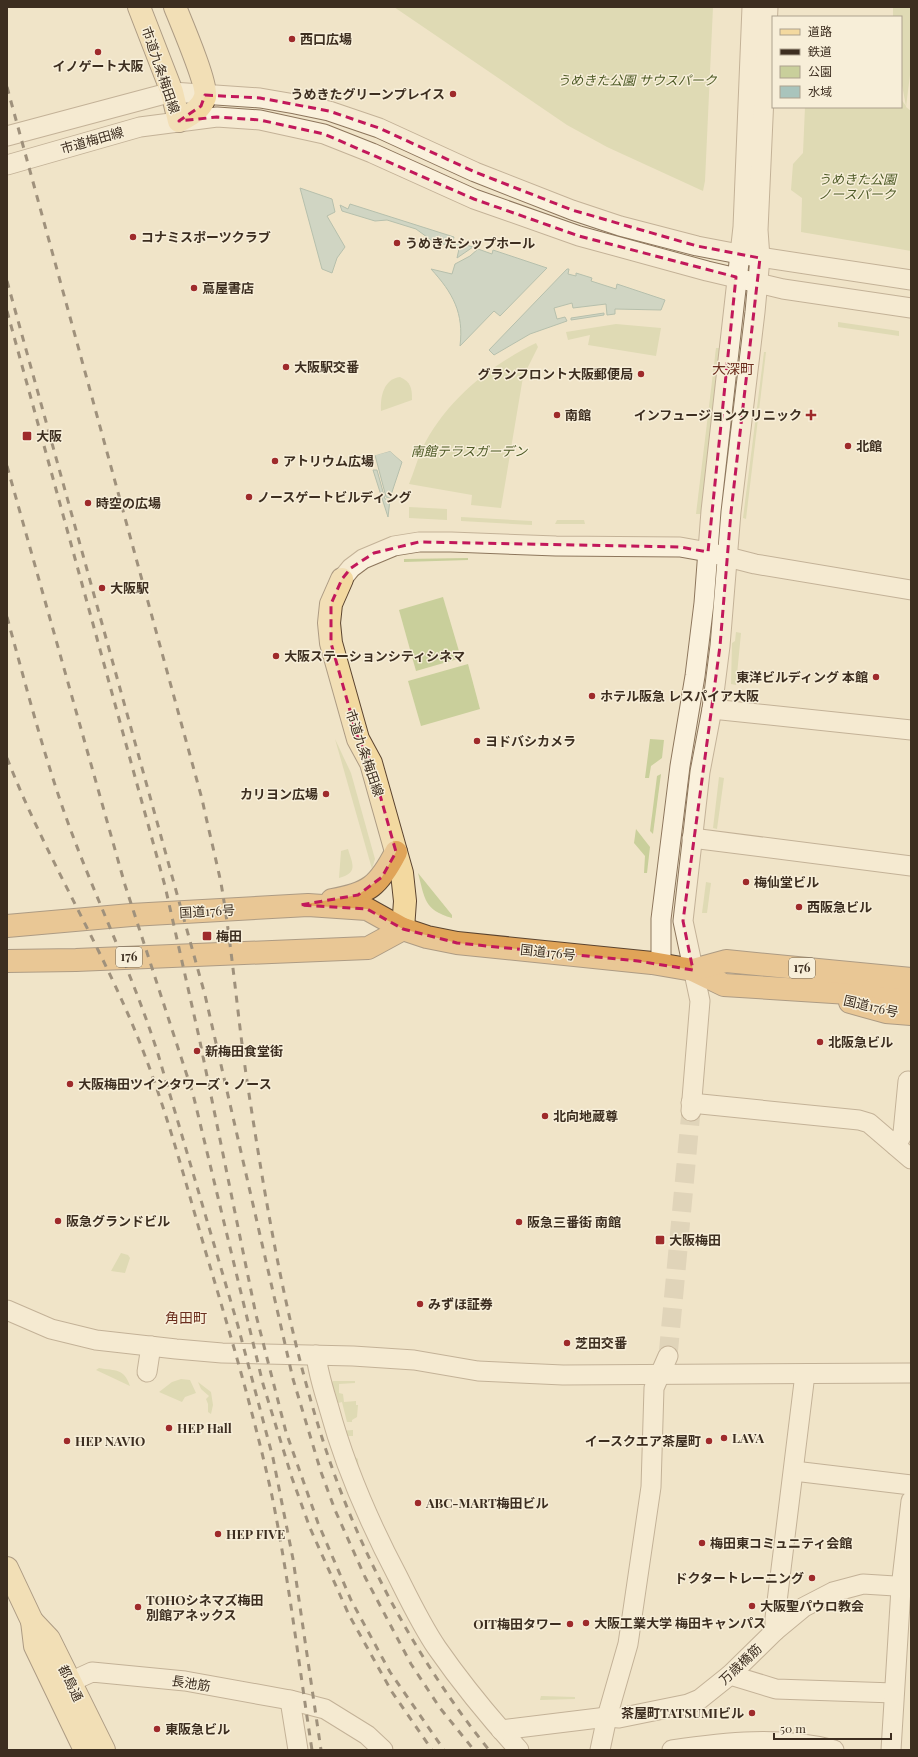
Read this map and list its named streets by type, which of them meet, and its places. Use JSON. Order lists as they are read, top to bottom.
{
  "streets": {
    "highway": ["国道176号", "176"],
    "main road": ["市道九条梅田線", "都島通"],
    "street": ["市道梅田線", "万歳橋筋", "長池筋"]
  },
  "crossings": [
    ["市道九条梅田線", "市道梅田線"],
    ["市道九条梅田線", "国道176号"],
    ["市道九条梅田線", "176"],
    ["国道176号", "176"],
    ["都島通", "長池筋"]
  ],
  "districts": ["大深町", "角田町"],
  "parks": ["うめきた公園 サウスパーク", "うめきた公園 ノースパーク", "南館テラスガーデン"],
  "places": {
    "other": [
      "西口広場",
      "イノゲート大阪",
      "うめきたグリーンプレイス",
      "コナミスポーツクラブ",
      "うめきたシップホール",
      "蔦屋書店",
      "大阪駅交番",
      "グランフロント大阪郵便局",
      "南館",
      "北館",
      "アトリウム広場",
      "ノースゲートビルディング",
      "時空の広場",
      "大阪駅",
      "大阪ステーションシティシネマ",
      "東洋ビルディング 本館",
      "ホテル阪急 レスパイア大阪",
      "ヨドバシカメラ",
      "カリヨン広場",
      "梅仙堂ビル",
      "西阪急ビル",
      "北阪急ビル",
      "新梅田食堂街",
      "大阪梅田ツインタワーズ・ノース",
      "北向地蔵尊",
      "阪急グランドビル",
      "阪急三番街 南館",
      "みずほ証券",
      "芝田交番",
      "HEP Hall",
      "LAVA",
      "HEP NAVIO",
      "イースクエア茶屋町",
      "ABC-MART梅田ビル",
      "HEP FIVE",
      "梅田東コミュニティ会館",
      "ドクタートレーニング",
      "大阪聖パウロ教会",
      "TOHOシネマズ梅田 別館アネックス",
      "大阪工業大学 梅田キャンパス",
      "OIT梅田タワー",
      "茶屋町TATSUMIビル",
      "東阪急ビル"
    ],
    "health": ["インフュージョンクリニック"],
    "transit": ["大阪", "梅田", "大阪梅田"]
  },
  "legend": [
    "道路",
    "鉄道",
    "公園",
    "水域"
  ],
  "scale_bar": "50 m"
}
